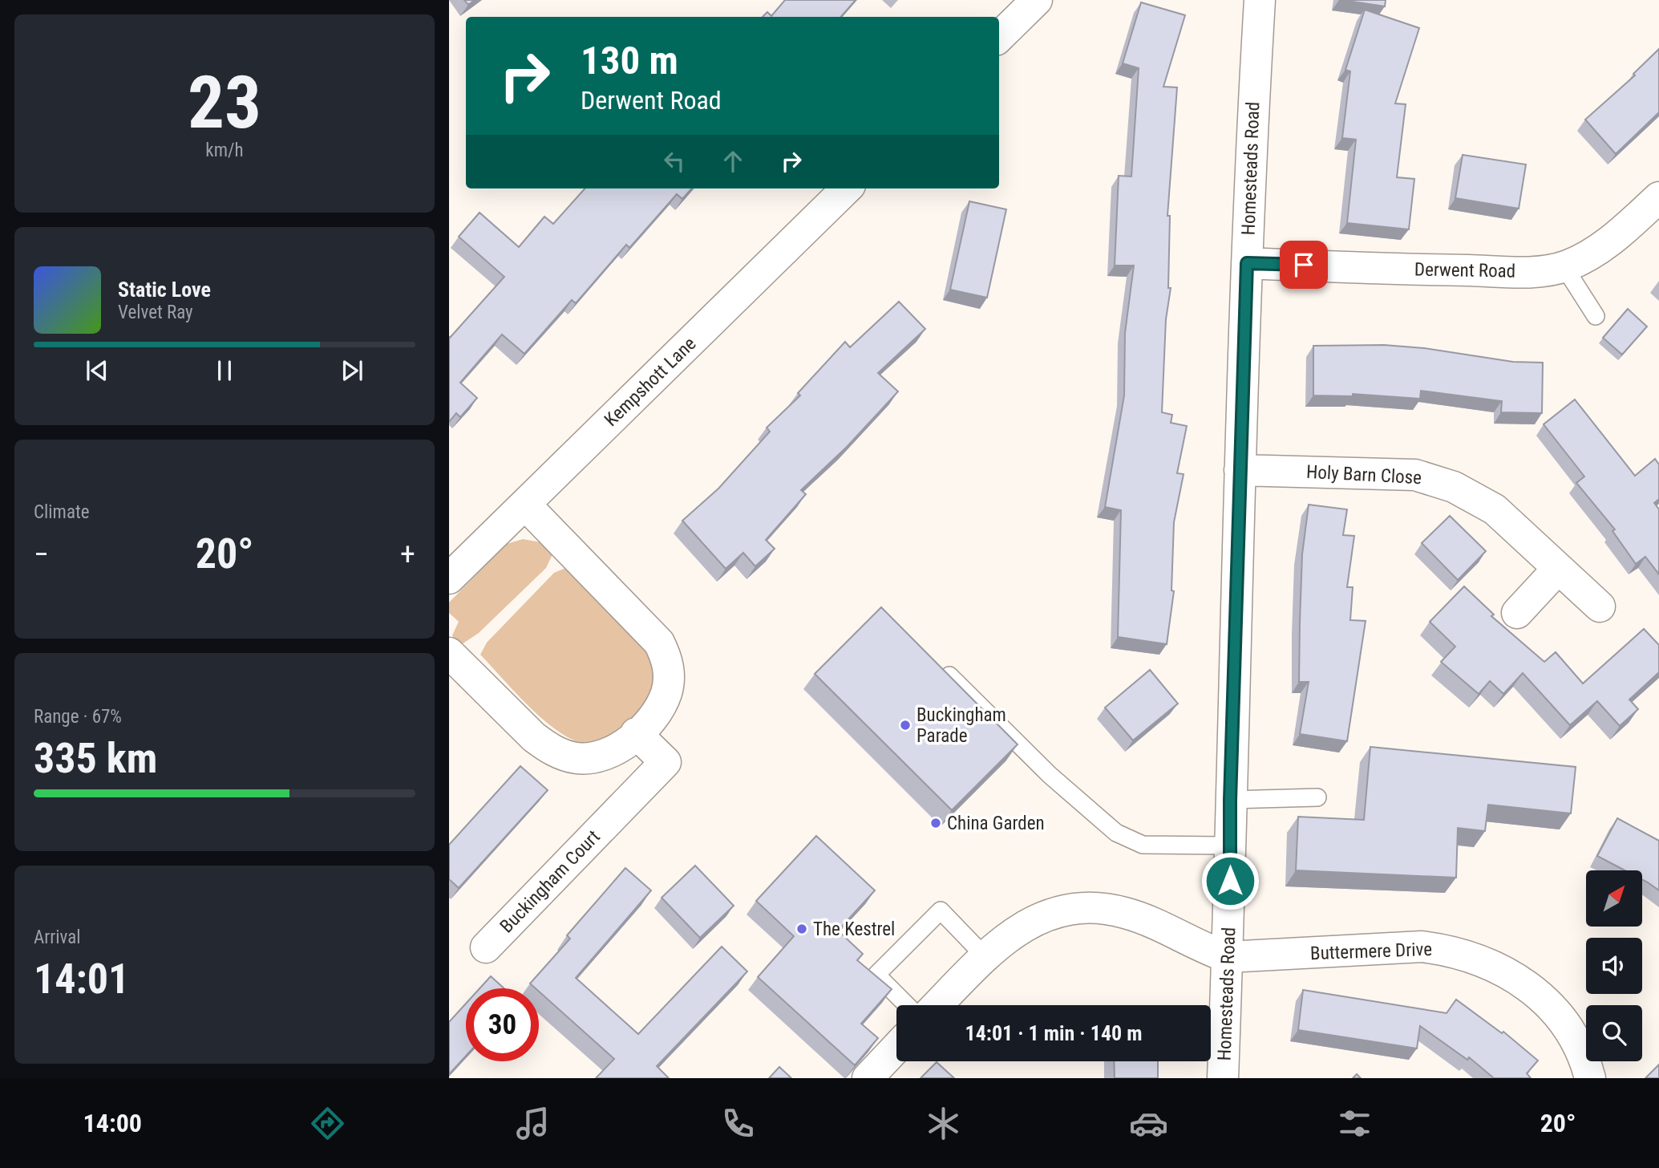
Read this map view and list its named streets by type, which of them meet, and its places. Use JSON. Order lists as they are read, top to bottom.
{
  "streets": {
    "street": [
      "Homesteads Road",
      "Derwent Road",
      "Kempshott Lane",
      "Holy Barn Close",
      "Buckingham Court",
      "Buttermere Drive"
    ]
  },
  "crossings": [
    ["Homesteads Road", "Derwent Road"],
    ["Homesteads Road", "Holy Barn Close"],
    ["Homesteads Road", "Buttermere Drive"]
  ],
  "places": ["Buckingham Parade", "China Garden", "The Kestrel"],
  "north": "top right",
  "page": {
    "tile": [
      ["23", "km/h"],
      "Climate",
      ["Range · 67%", "335 km"],
      ["Arrival", "14:01"]
    ],
    "turn": ["130 m", "Derwent Road"],
    "song": ["Static Love", "Velvet Ray"],
    "heat": ["−", "20°", "+"],
    "limit": "30",
    "trip": "14:01 · 1 min · 140 m",
    "tabs": ["14:00", "20°"]
  }
}
